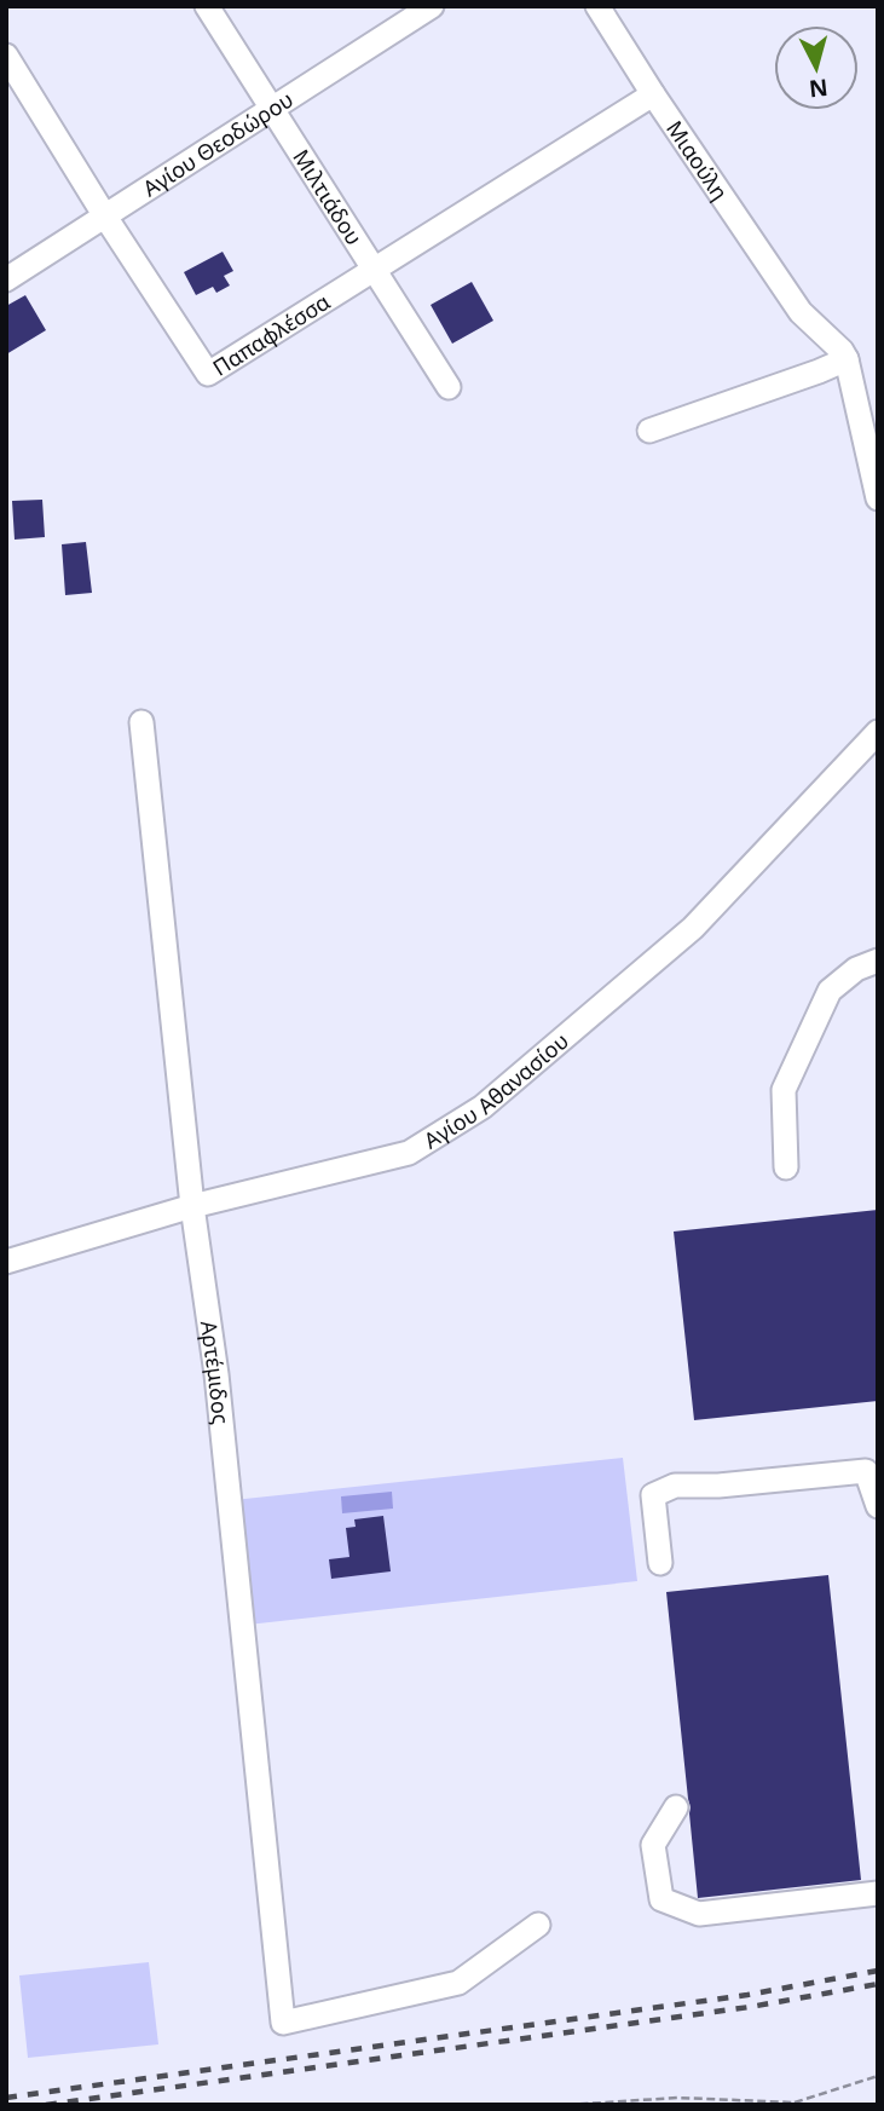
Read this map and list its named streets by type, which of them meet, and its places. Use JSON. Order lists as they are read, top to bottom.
{
  "streets": {
    "street": [
      "Αγίου Θεοδώρου",
      "Μιαούλη",
      "Μιλτιάδου",
      "Παπαφλέσσα",
      "Αγίου Αθανασίου",
      "Αρτέμιδος"
    ]
  },
  "crossings": [
    ["Αγίου Θεοδώρου", "Μιλτιάδου"],
    ["Αγίου Θεοδώρου", "Παπαφλέσσα"],
    ["Μιαούλη", "Παπαφλέσσα"],
    ["Μιλτιάδου", "Παπαφλέσσα"],
    ["Αγίου Αθανασίου", "Αρτέμιδος"]
  ],
  "north": "bottom"
}
